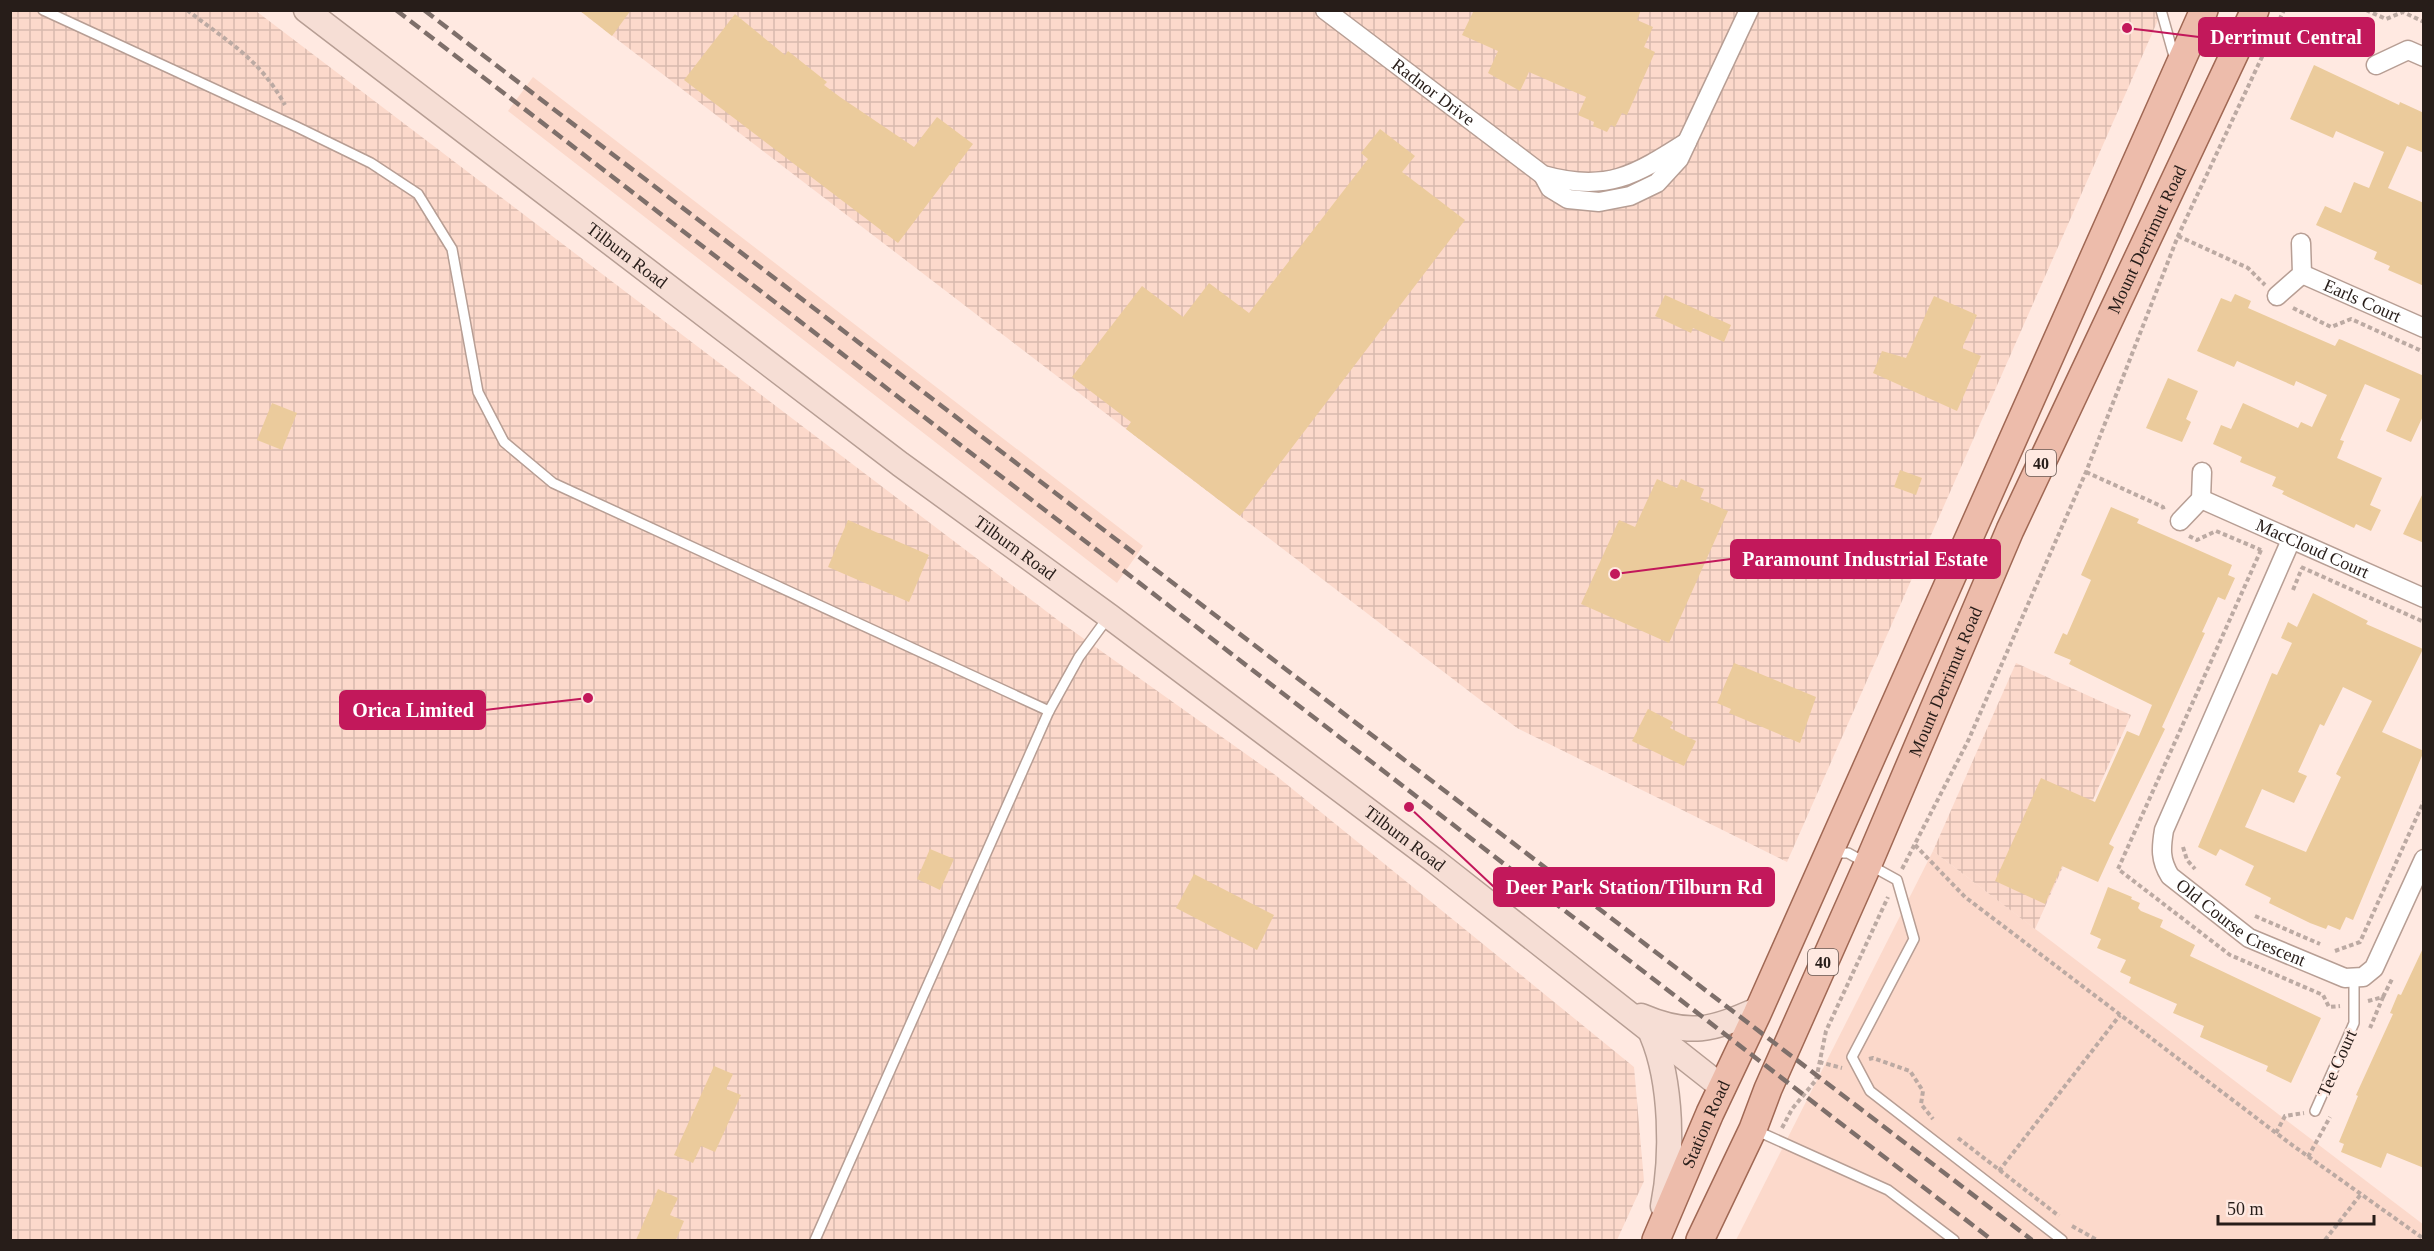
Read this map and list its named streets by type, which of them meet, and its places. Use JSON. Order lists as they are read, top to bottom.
{
  "streets": {
    "main road": ["Mount Derrimut Road", "40", "Station Road"],
    "street": [
      "Radnor Drive",
      "Tilburn Road",
      "Earls Court",
      "MacCloud Court",
      "Old Course Crescent"
    ],
    "lane": ["Tee Court"]
  },
  "crossings": [
    ["Mount Derrimut Road", "40"],
    ["Mount Derrimut Road", "Station Road"],
    ["Tilburn Road", "Station Road"],
    ["MacCloud Court", "Old Course Crescent"],
    ["Old Course Crescent", "Tee Court"]
  ],
  "places": [
    "Derrimut Central",
    "Paramount Industrial Estate",
    "Orica Limited",
    "Deer Park Station/Tilburn Rd"
  ],
  "scale_bar": "50 m"
}
